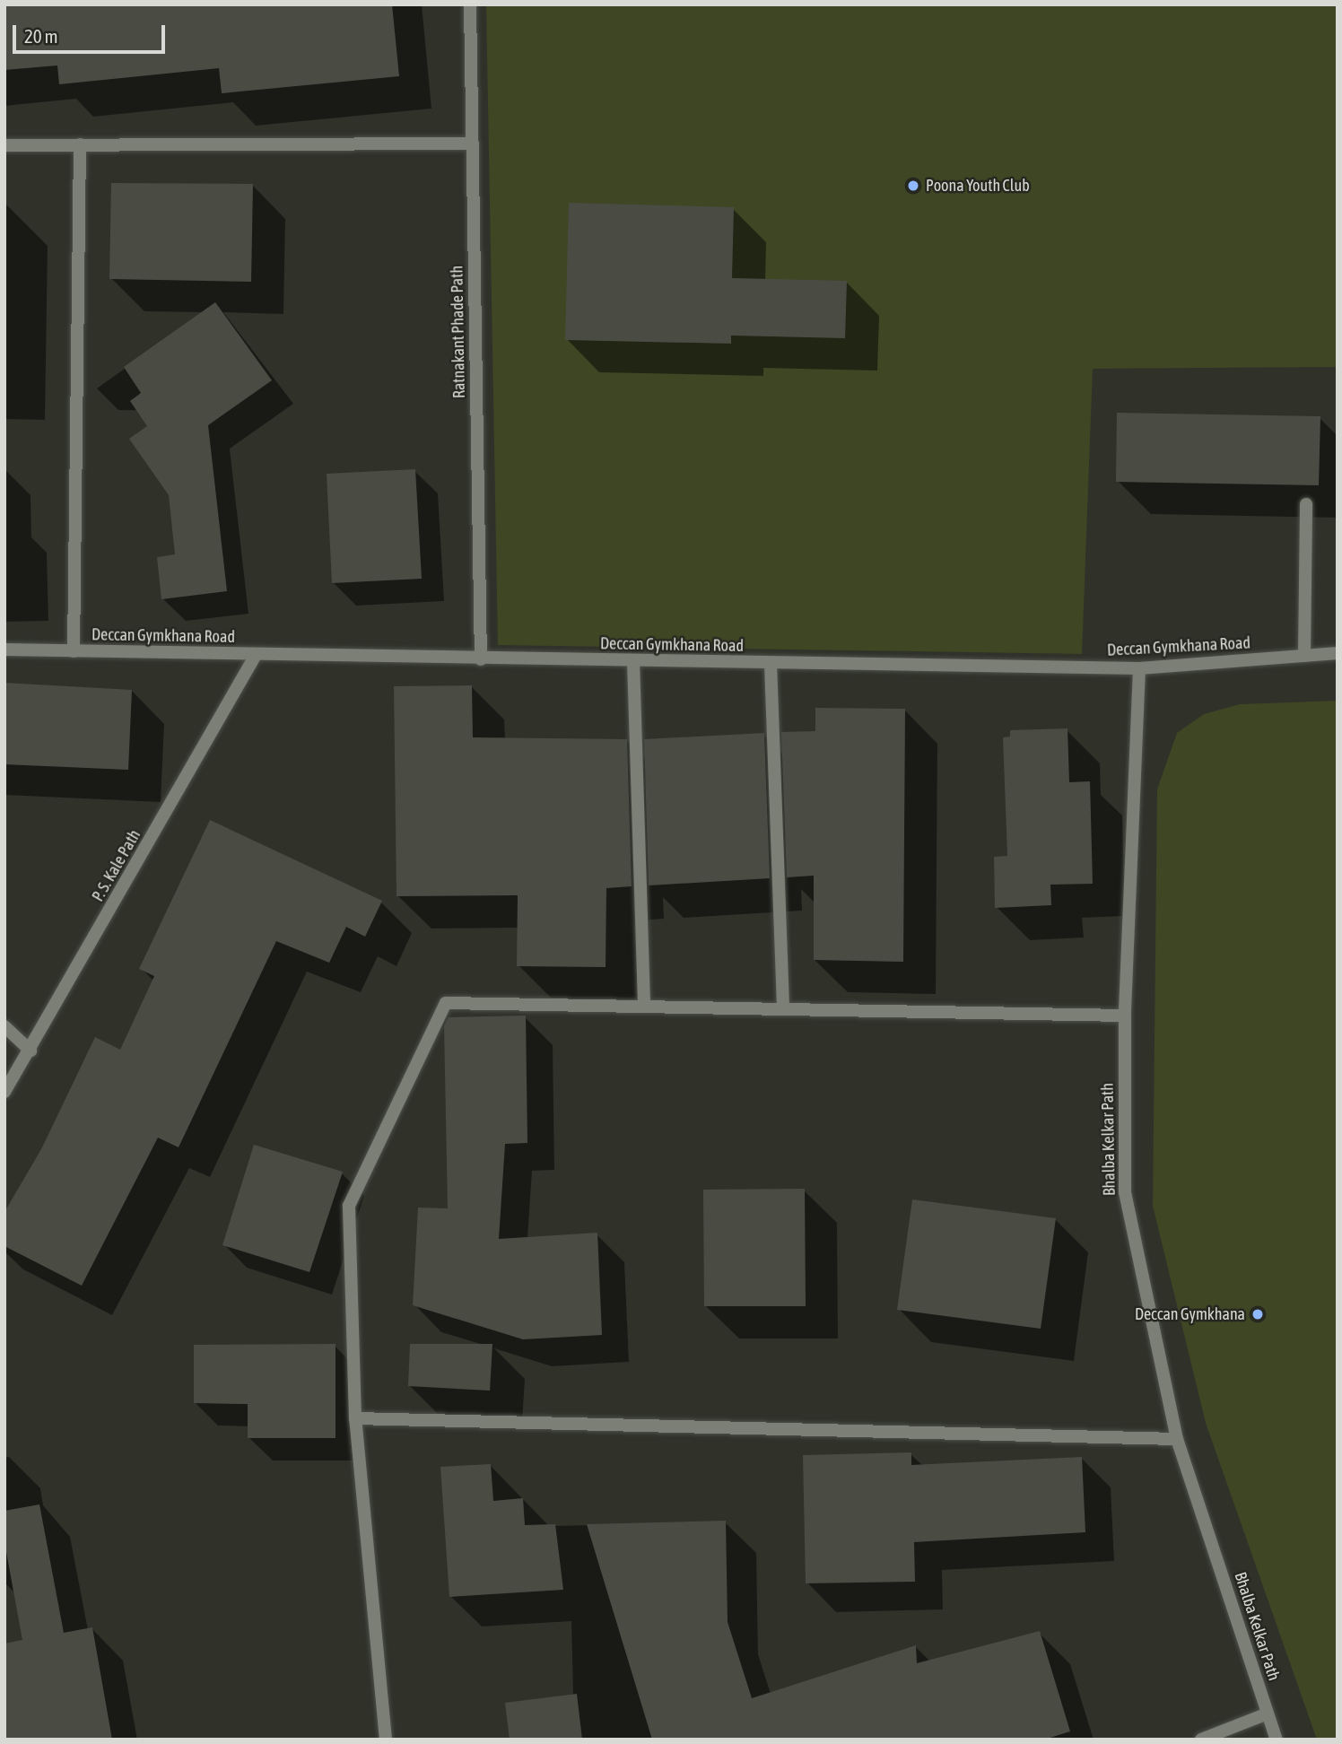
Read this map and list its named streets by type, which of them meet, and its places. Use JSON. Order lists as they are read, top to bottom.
{
  "streets": {
    "street": [
      "Ratnakant Phade Path",
      "Deccan Gymkhana Road",
      "P. S. Kale Path",
      "Bhalba Kelkar Path"
    ]
  },
  "crossings": [
    ["Ratnakant Phade Path", "Deccan Gymkhana Road"],
    ["Deccan Gymkhana Road", "P. S. Kale Path"],
    ["Deccan Gymkhana Road", "Bhalba Kelkar Path"]
  ],
  "places": ["Poona Youth Club", "Deccan Gymkhana"],
  "scale_bar": "20 m"
}
